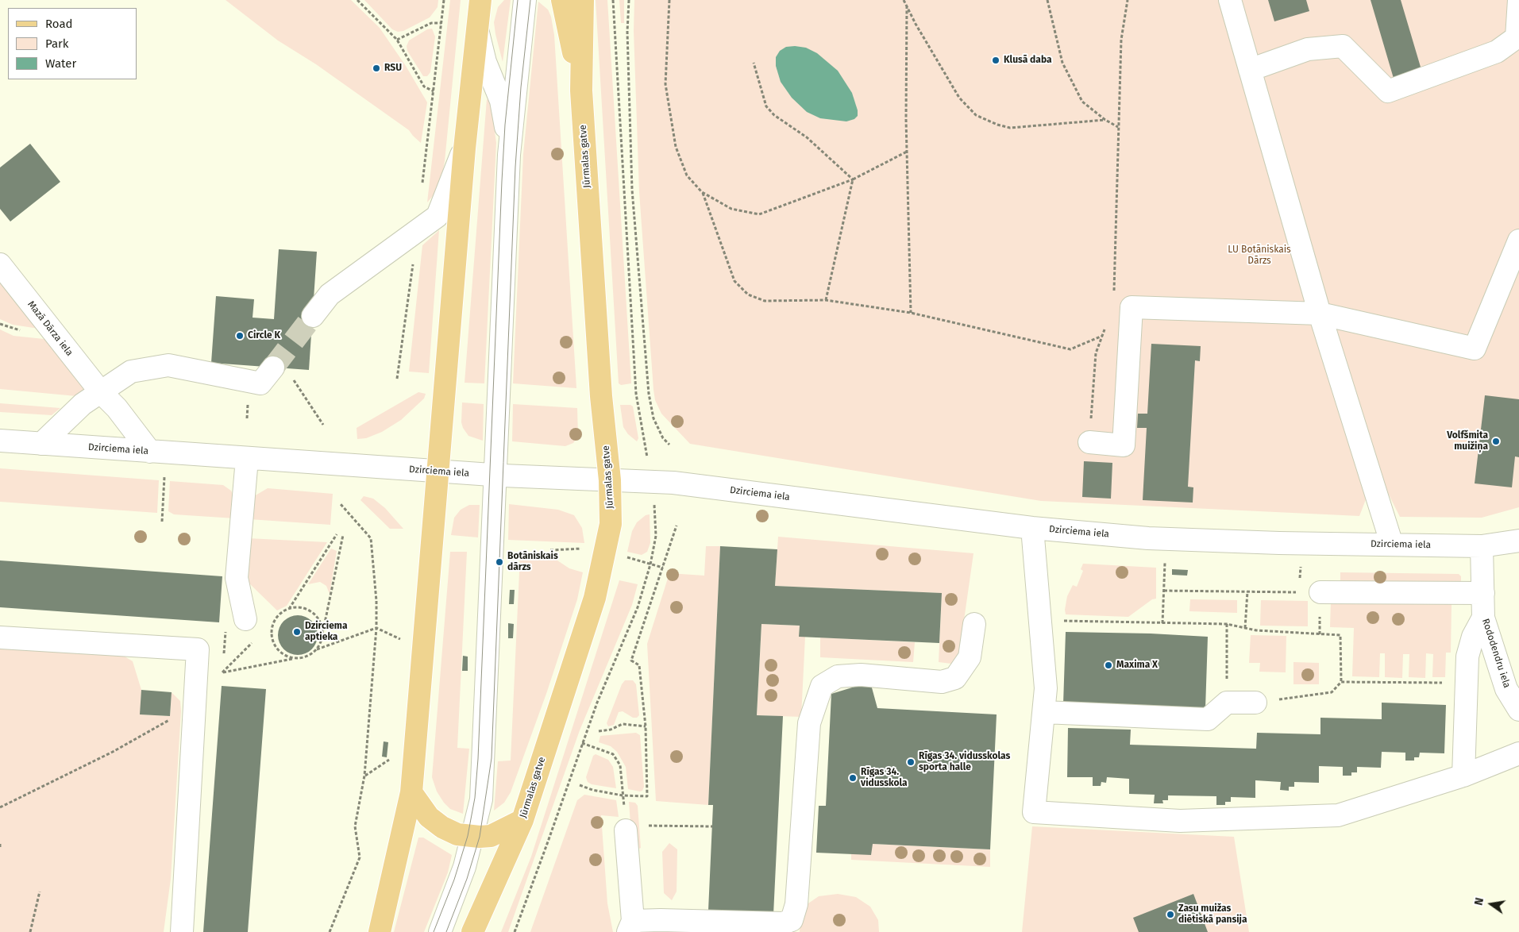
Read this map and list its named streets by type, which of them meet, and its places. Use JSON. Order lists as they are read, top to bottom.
{
  "streets": {
    "main road": ["Jūrmalas gatve"],
    "street": ["Mazā Dārza iela", "Dzirciema iela", "Rododendru iela"]
  },
  "crossings": [
    ["Jūrmalas gatve", "Dzirciema iela"],
    ["Mazā Dārza iela", "Dzirciema iela"],
    ["Dzirciema iela", "Rododendru iela"]
  ],
  "parks": ["LU Botāniskais Dārzs"],
  "places": [
    "Klusā daba",
    "RSU",
    "Circle K",
    "Volfšmita muižiņa",
    "Botāniskais dārzs",
    "Dzirciema aptieka",
    "Maxima X",
    "Rīgas 34. vidusskolas sporta halle",
    "Rīgas 34. vidusskola",
    "Zasu muižas diētiskā pansija"
  ],
  "legend": ["Road", "Park", "Water"],
  "north": "left"
}
